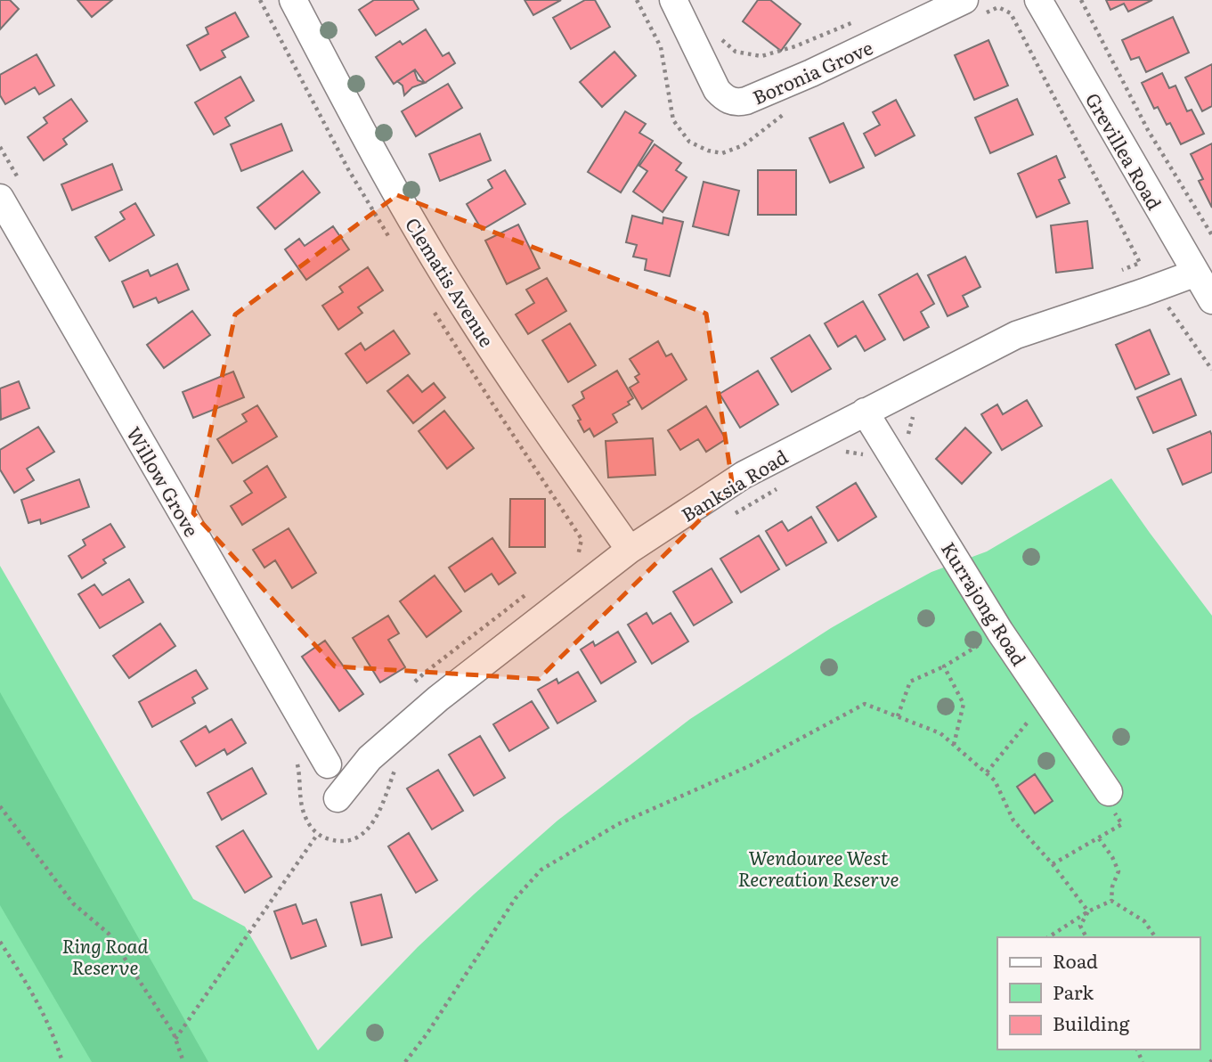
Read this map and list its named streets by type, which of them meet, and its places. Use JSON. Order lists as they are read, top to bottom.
{
  "streets": {
    "street": [
      "Boronia Grove",
      "Grevillea Road",
      "Clematis Avenue",
      "Willow Grove",
      "Banksia Road",
      "Kurrajong Road"
    ]
  },
  "crossings": [
    ["Grevillea Road", "Banksia Road"],
    ["Clematis Avenue", "Banksia Road"],
    ["Banksia Road", "Kurrajong Road"]
  ],
  "parks": ["Wendouree West Recreation Reserve", "Ring Road Reserve"],
  "legend": ["Road", "Park", "Building"]
}
